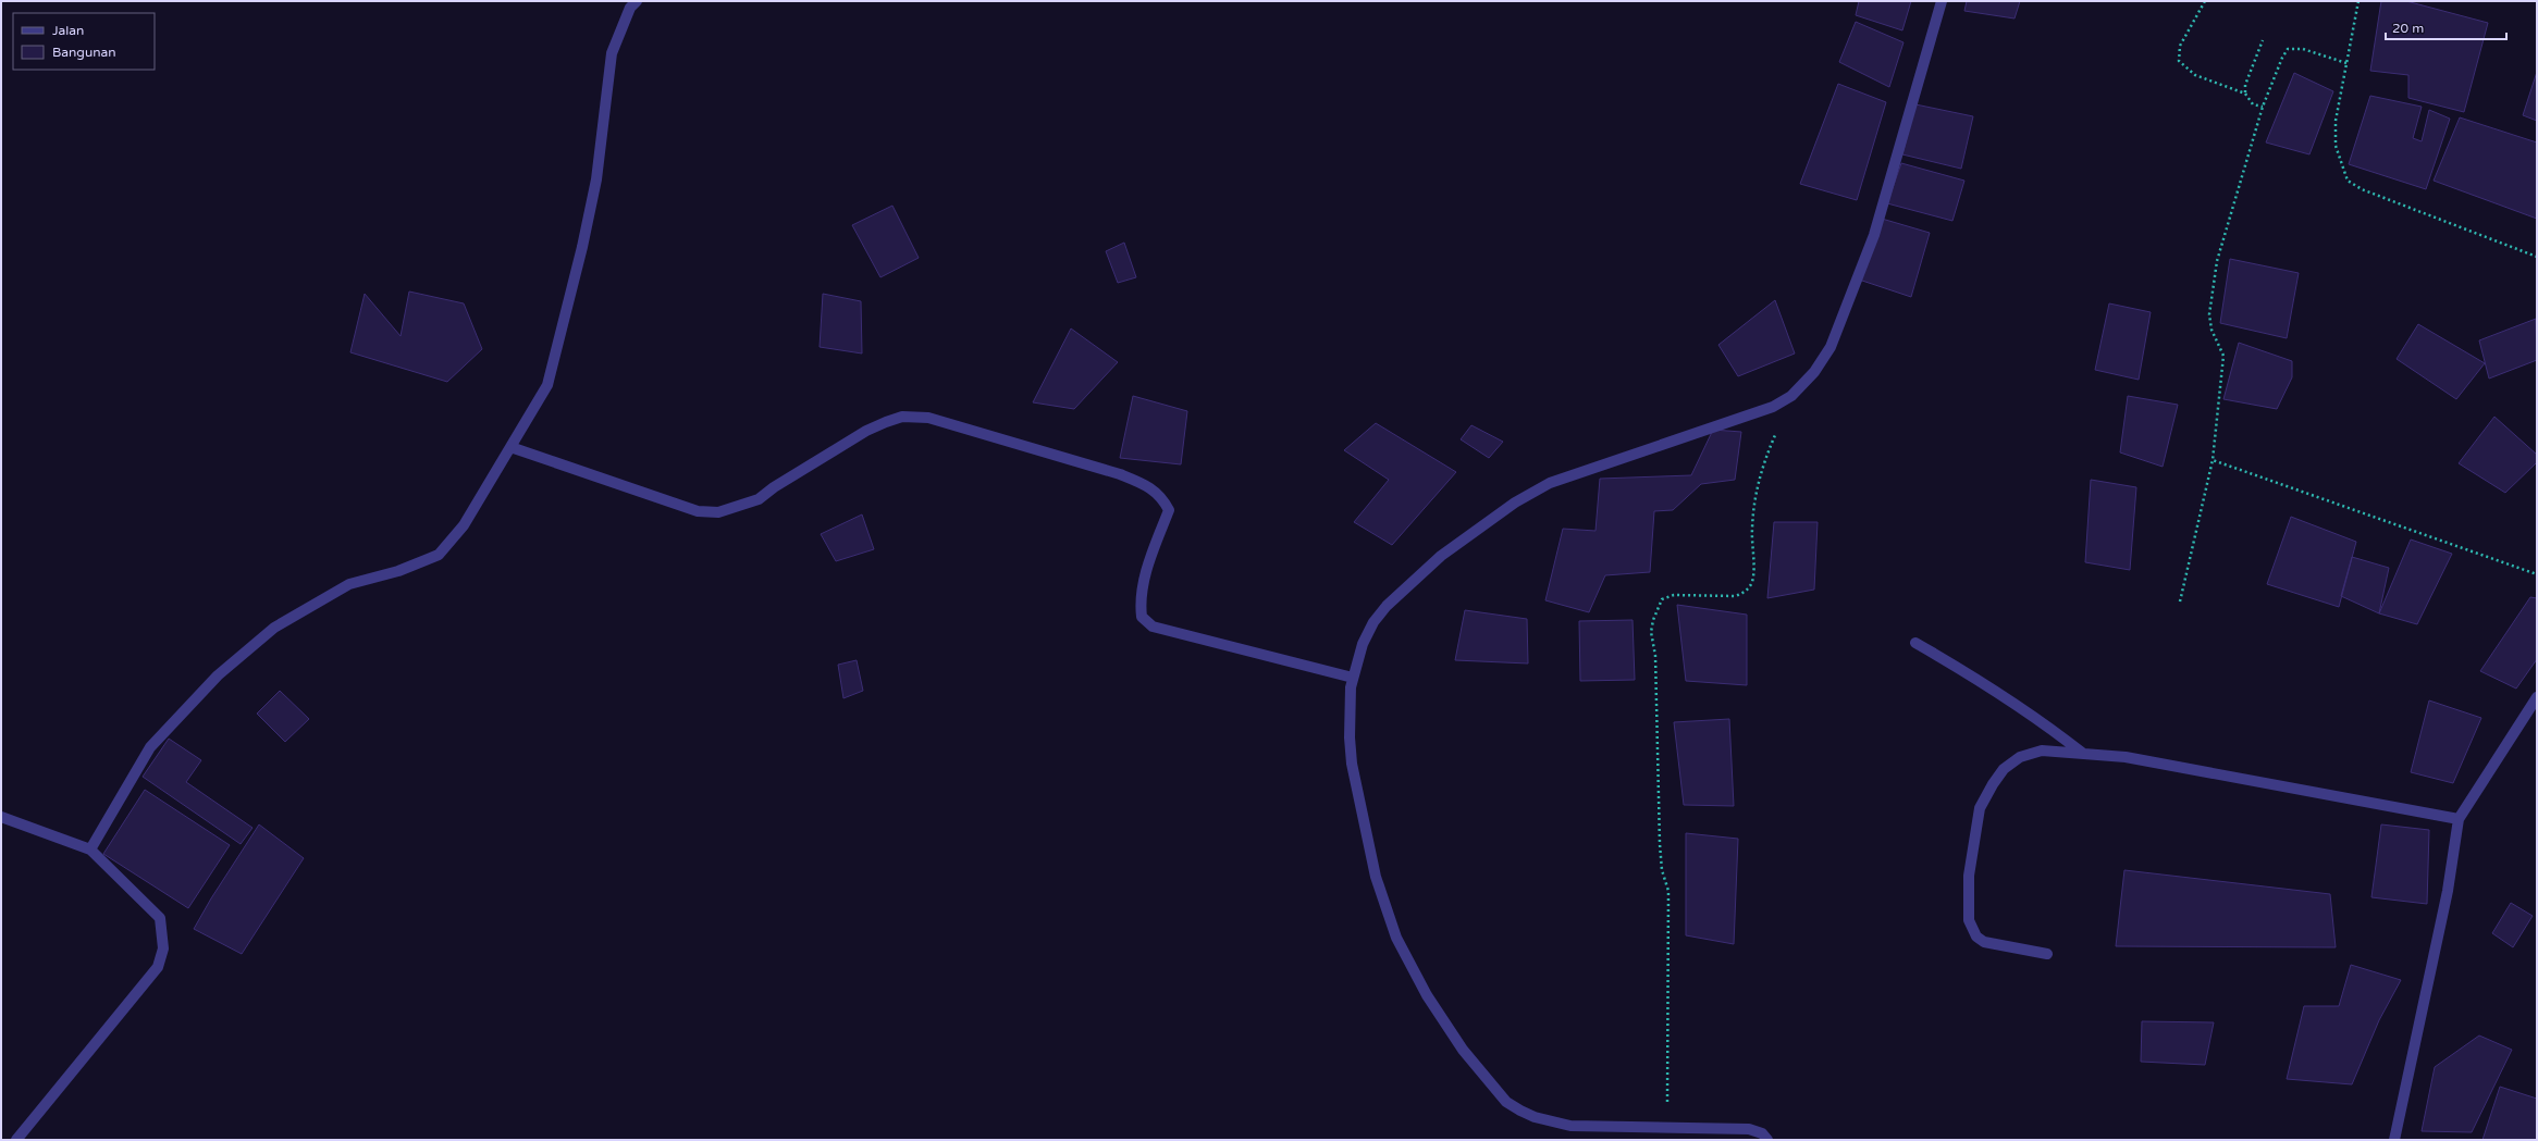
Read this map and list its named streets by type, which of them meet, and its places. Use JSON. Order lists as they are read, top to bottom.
{
  "legend": ["Jalan", "Bangunan"],
  "scale_bar": "20 m"
}
